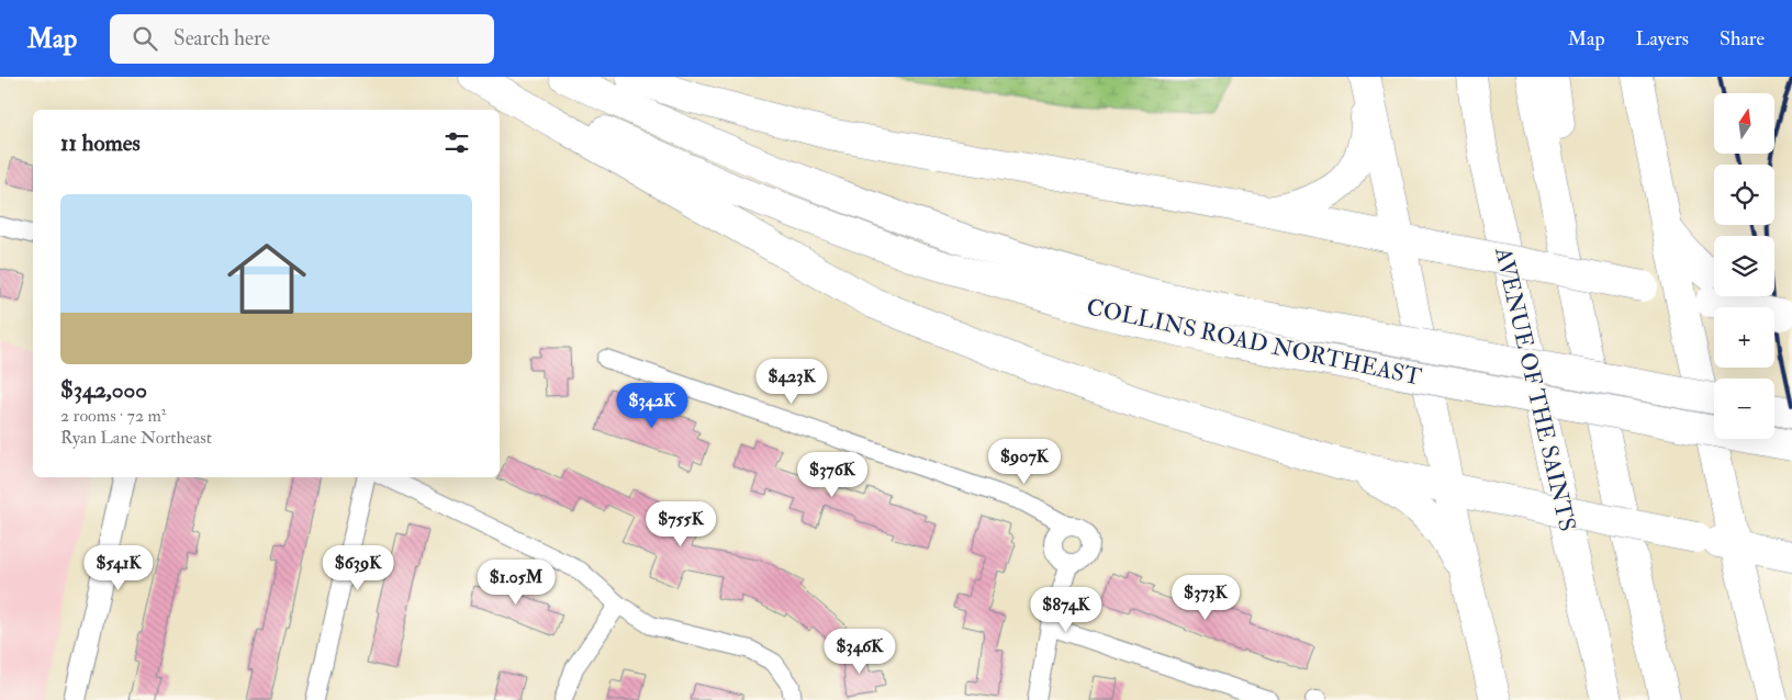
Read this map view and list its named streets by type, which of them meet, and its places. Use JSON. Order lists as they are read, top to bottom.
{
  "streets": {
    "highway": ["COLLINS ROAD NORTHEAST", "AVENUE OF THE SAINTS"]
  },
  "north": "top",
  "page": {
    "header": "Map",
    "search": "Search here",
    "nav": ["Map", "Layers", "Share"],
    "map_buttons": ["+", "−"],
    "heading": "11 homes",
    "list": [
      {
        "name": "$342,000",
        "note": "2 rooms · 72 m² · Ryan Lane Northeast"
      }
    ],
    "price": [
      "$423K",
      "$342K",
      "$907K",
      "$376K",
      "$755K",
      "$541K",
      "$639K",
      "$1.05M",
      "$373K",
      "$874K",
      "$346K"
    ]
  }
}
